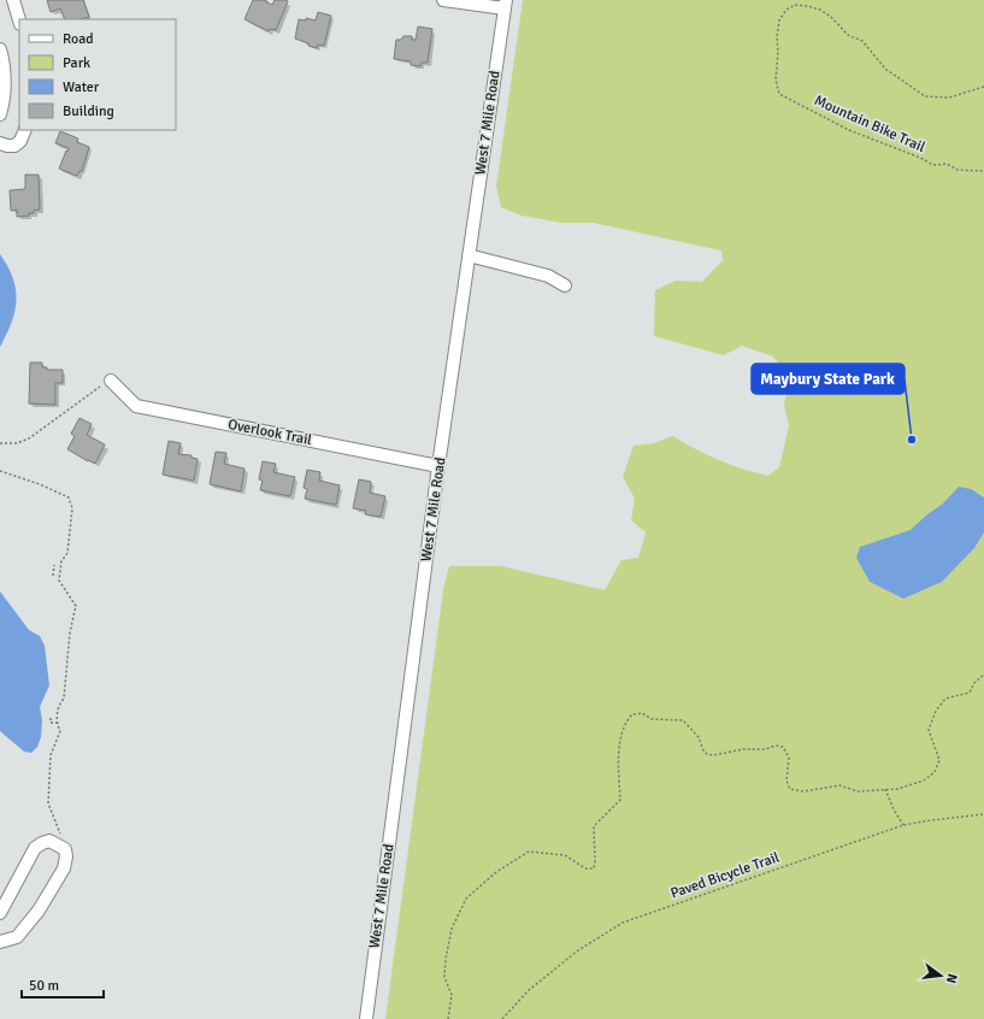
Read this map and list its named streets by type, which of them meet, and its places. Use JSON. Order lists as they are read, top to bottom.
{
  "streets": {
    "street": ["West 7 Mile Road", "Overlook Trail"],
    "path": ["Mountain Bike Trail", "Paved Bicycle Trail"]
  },
  "crossings": [
    ["West 7 Mile Road", "Overlook Trail"]
  ],
  "places": ["Maybury State Park"],
  "legend": [
    "Road",
    "Park",
    "Water",
    "Building"
  ],
  "scale_bar": "50 m",
  "north": "right"
}
